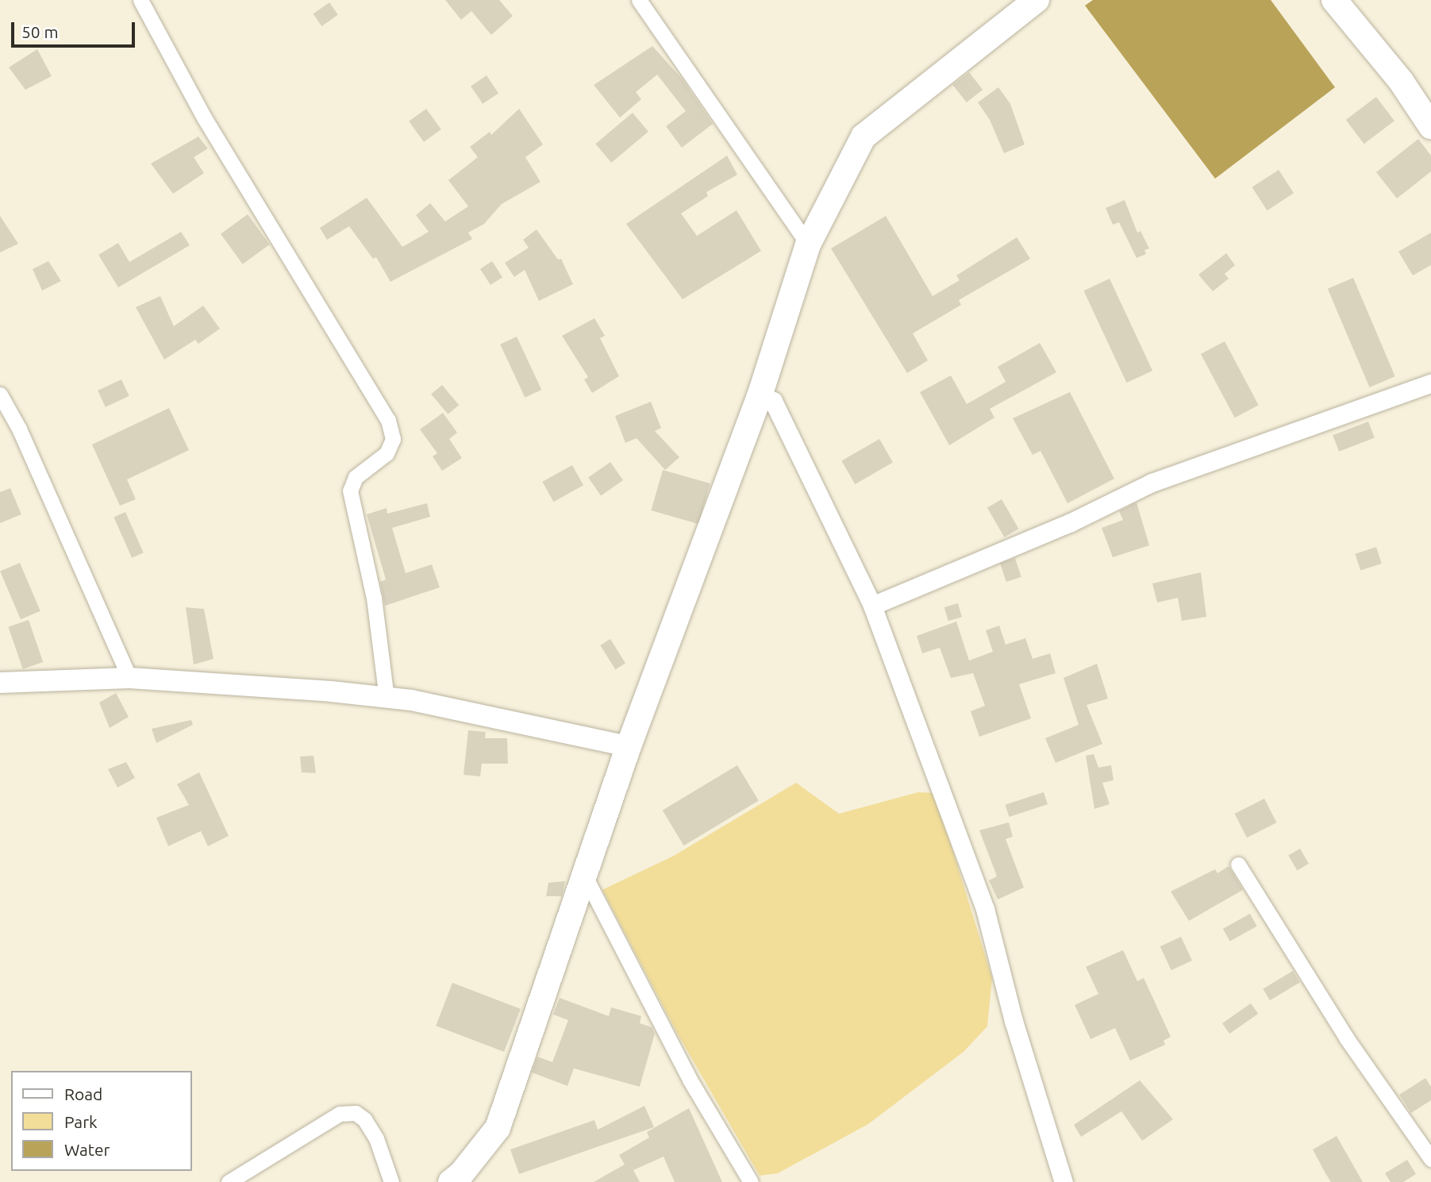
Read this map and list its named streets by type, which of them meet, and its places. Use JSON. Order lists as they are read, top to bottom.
{
  "legend": ["Road", "Park", "Water"],
  "scale_bar": "50 m"
}
